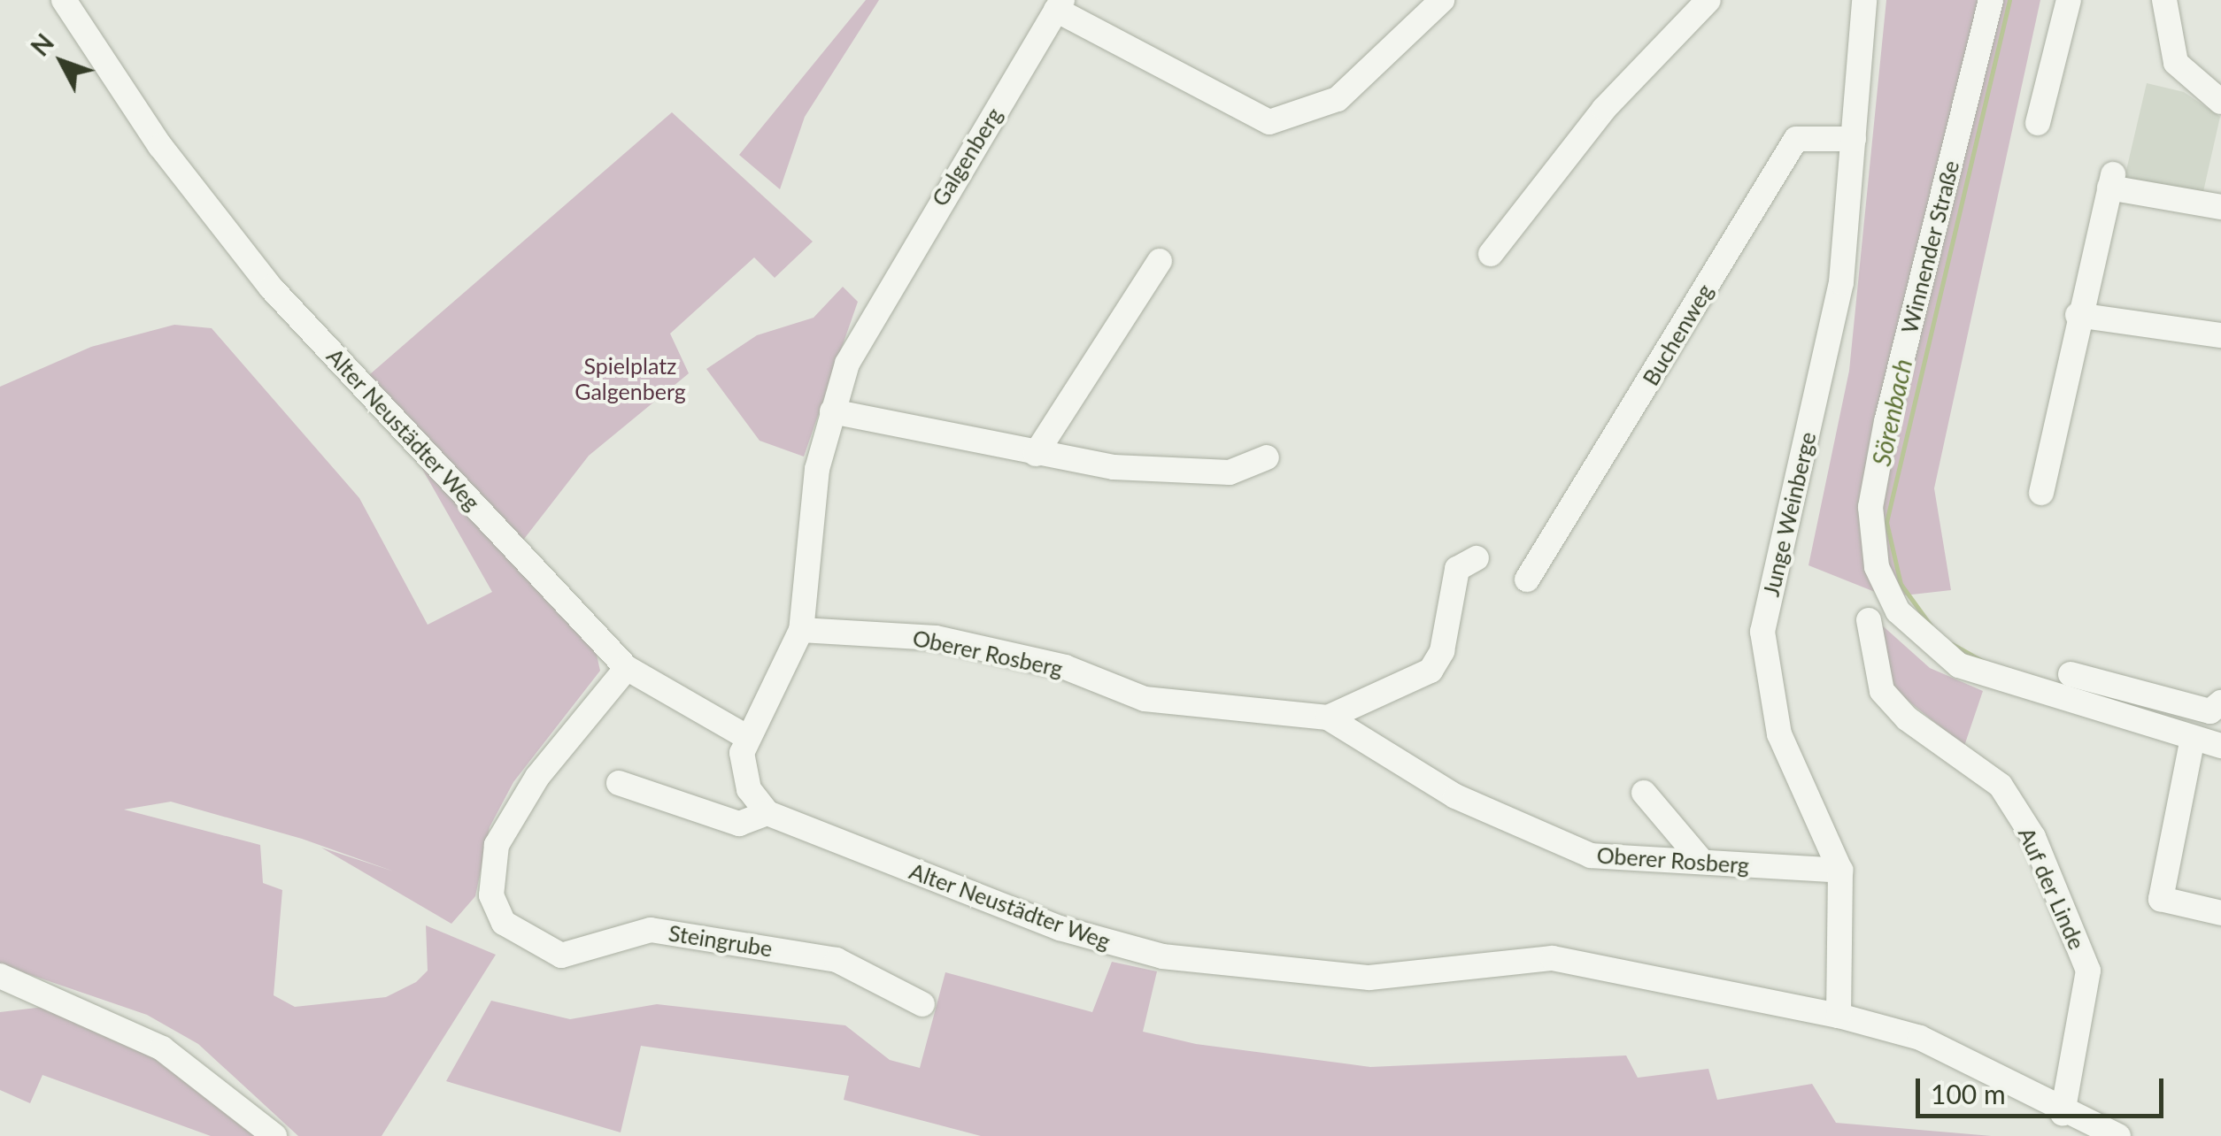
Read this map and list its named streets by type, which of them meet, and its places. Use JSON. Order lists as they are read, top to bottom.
{
  "streets": {
    "street": [
      "Galgenberg",
      "Winnender Straße",
      "Buchenweg",
      "Alter Neustädter Weg",
      "Junge Weinberge",
      "Oberer Rosberg",
      "Auf der Linde",
      "Steingrube"
    ]
  },
  "crossings": [
    ["Galgenberg", "Alter Neustädter Weg"],
    ["Galgenberg", "Oberer Rosberg"],
    ["Buchenweg", "Junge Weinberge"],
    ["Alter Neustädter Weg", "Junge Weinberge"],
    ["Alter Neustädter Weg", "Auf der Linde"],
    ["Alter Neustädter Weg", "Steingrube"],
    ["Junge Weinberge", "Oberer Rosberg"]
  ],
  "water": ["Sörenbach"],
  "parks": ["Spielplatz Galgenberg"],
  "scale_bar": "100 m",
  "north": "top left"
}
